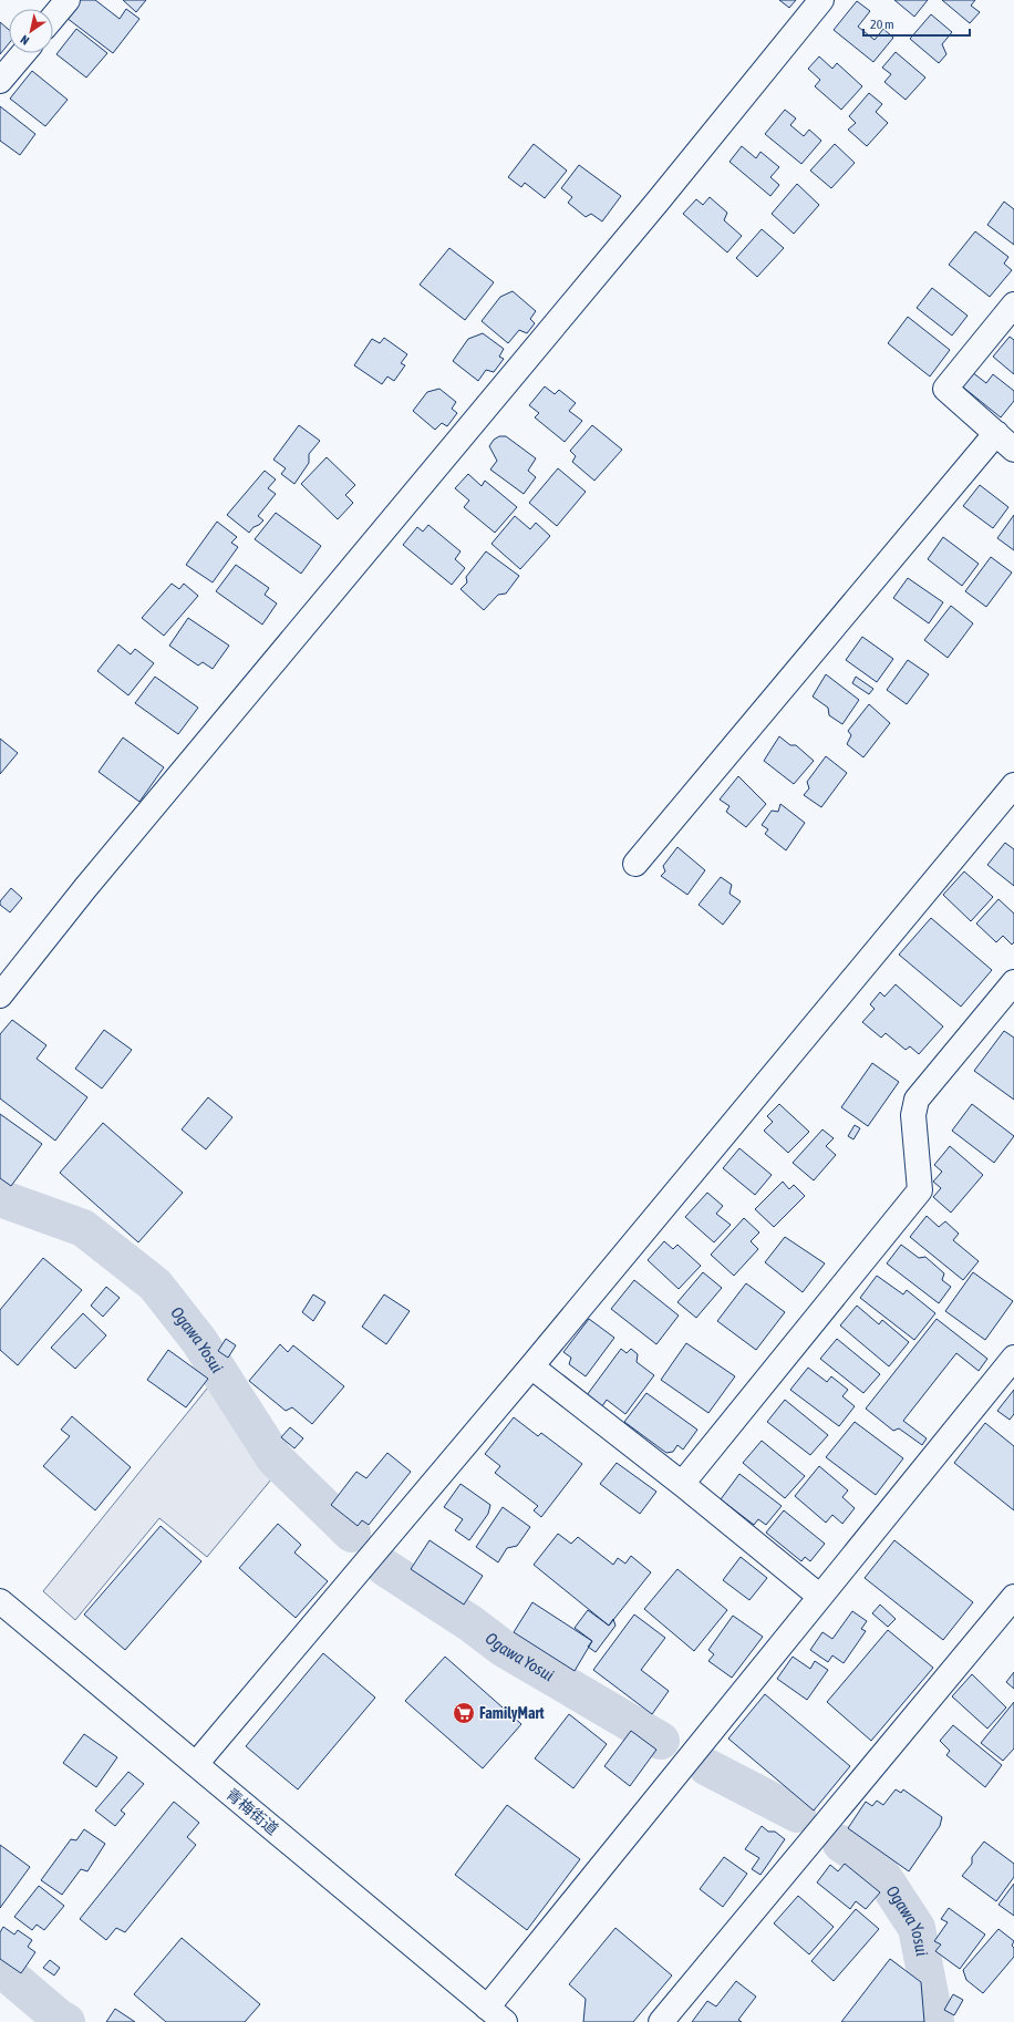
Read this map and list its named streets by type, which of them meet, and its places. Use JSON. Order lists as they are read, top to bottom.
{
  "streets": {
    "street": ["青梅街道"]
  },
  "water": ["Ogawa Yosui"],
  "places": {
    "supermarket": ["FamilyMart"]
  },
  "scale_bar": "20 m",
  "north": "bottom left"
}
